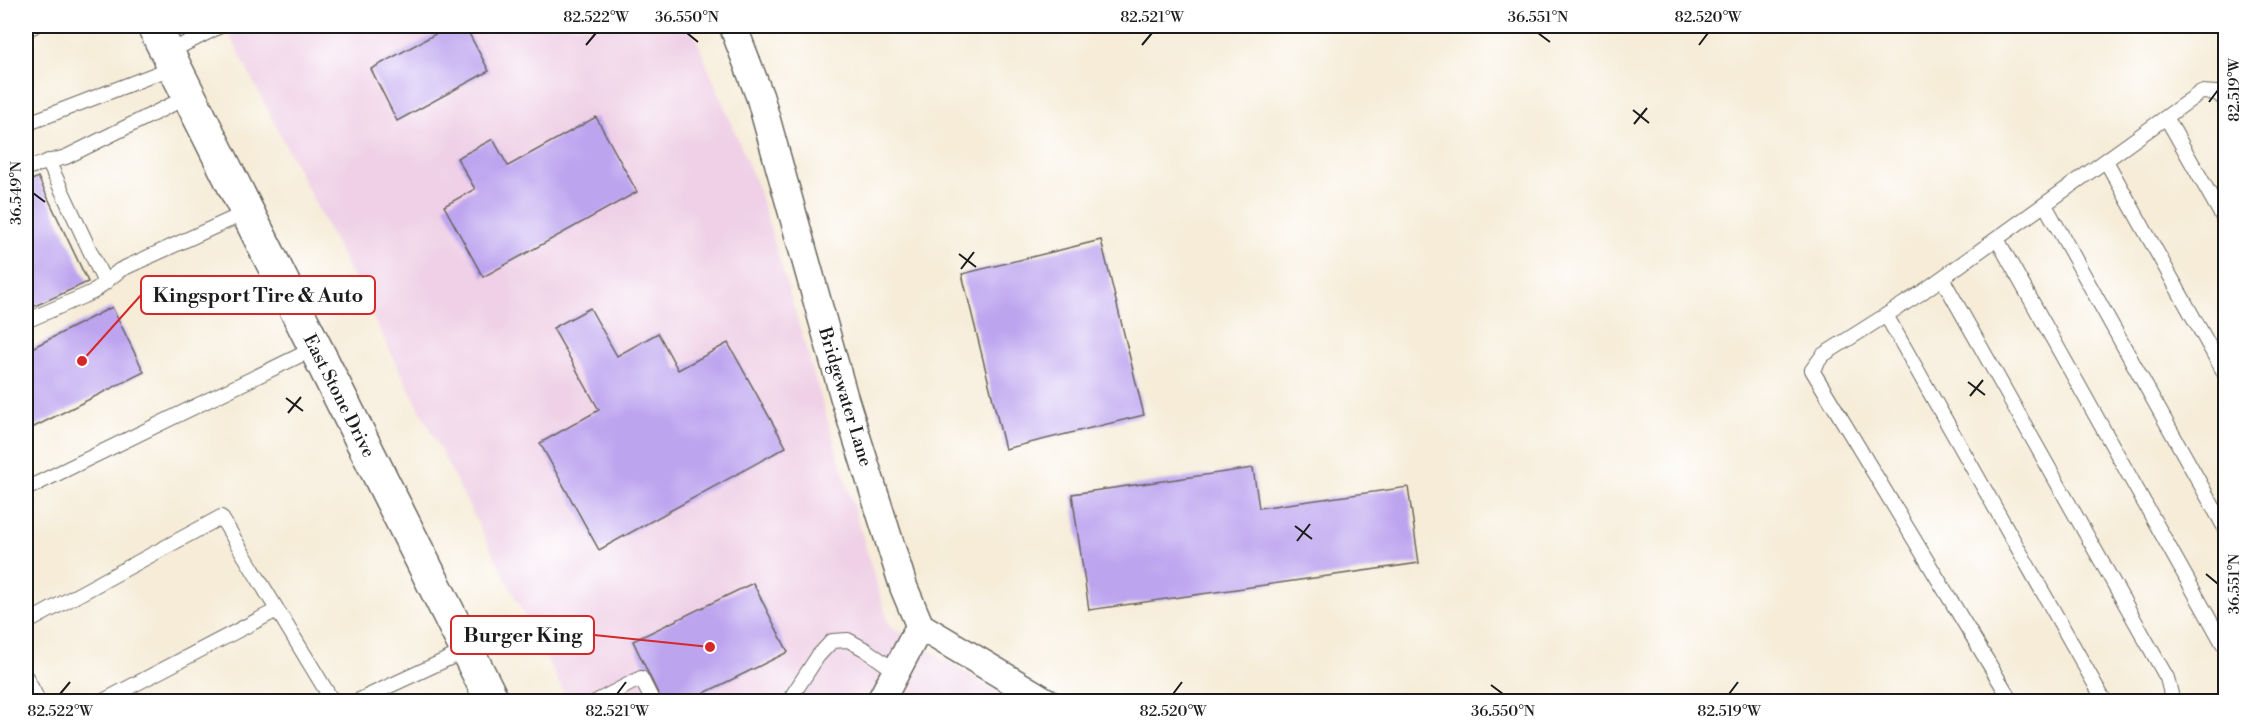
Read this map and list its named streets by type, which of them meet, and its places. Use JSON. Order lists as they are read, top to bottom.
{
  "streets": {
    "highway": ["East Stone Drive"],
    "street": ["Bridgewater Lane"]
  },
  "places": ["Kingsport Tire & Auto", "Burger King"],
  "coordinates": [
    "82.522°W",
    "36.550°N",
    "82.521°W",
    "36.551°N",
    "82.520°W",
    "82.519°W",
    "36.549°N"
  ]
}
